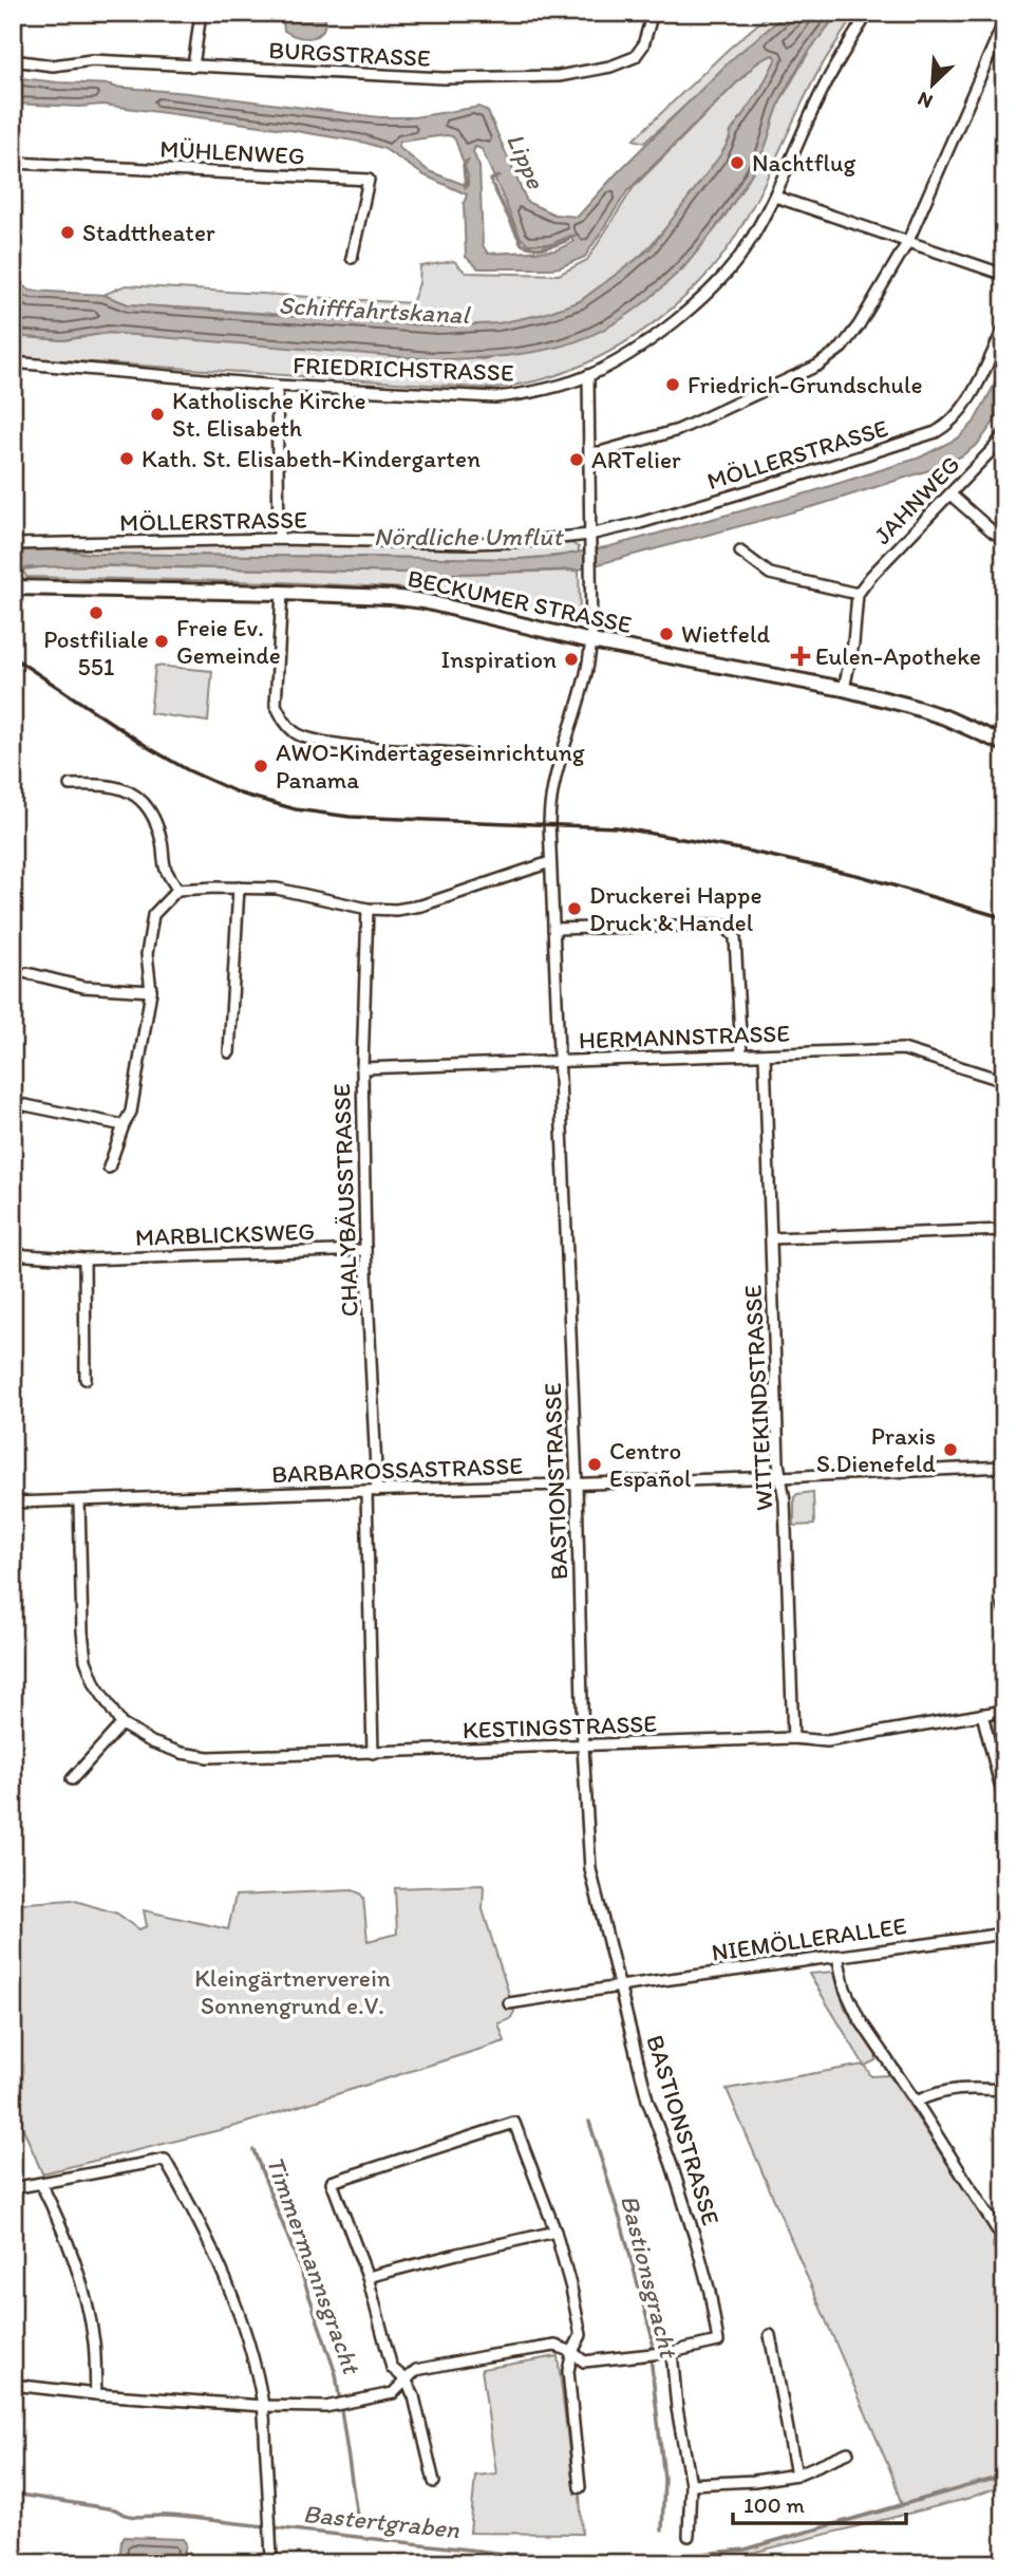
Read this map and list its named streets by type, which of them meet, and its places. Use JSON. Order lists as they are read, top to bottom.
{
  "streets": {
    "main road": ["BECKUMER STRASSE"],
    "street": [
      "BURGSTRASSE",
      "MÜHLENWEG",
      "FRIEDRICHSTRASSE",
      "MÖLLERSTRASSE",
      "JAHNWEG",
      "HERMANNSTRASSE",
      "CHALYBÄUSSTRASSE",
      "MARBLICKSWEG",
      "WITTEKINDSTRASSE",
      "BARBAROSSASTRASSE",
      "BASTIONSTRASSE",
      "KESTINGSTRASSE",
      "NIEMÖLLERALLEE"
    ]
  },
  "crossings": [
    ["FRIEDRICHSTRASSE", "BASTIONSTRASSE"],
    ["MÖLLERSTRASSE", "BASTIONSTRASSE"],
    ["BECKUMER STRASSE", "BASTIONSTRASSE"],
    ["HERMANNSTRASSE", "CHALYBÄUSSTRASSE"],
    ["HERMANNSTRASSE", "WITTEKINDSTRASSE"],
    ["HERMANNSTRASSE", "BASTIONSTRASSE"],
    ["CHALYBÄUSSTRASSE", "MARBLICKSWEG"],
    ["CHALYBÄUSSTRASSE", "BARBAROSSASTRASSE"],
    ["CHALYBÄUSSTRASSE", "KESTINGSTRASSE"],
    ["WITTEKINDSTRASSE", "BARBAROSSASTRASSE"],
    ["WITTEKINDSTRASSE", "KESTINGSTRASSE"],
    ["BARBAROSSASTRASSE", "BASTIONSTRASSE"],
    ["BARBAROSSASTRASSE", "KESTINGSTRASSE"],
    ["BASTIONSTRASSE", "KESTINGSTRASSE"],
    ["BASTIONSTRASSE", "NIEMÖLLERALLEE"]
  ],
  "water": [
    "Lippe",
    "Schifffahrtskanal",
    "Nördliche Umflut",
    "Timmermannsgracht",
    "Bastionsgracht",
    "Bastertgraben"
  ],
  "parks": ["Kleingärtnerverein Sonnengrund e.V."],
  "places": {
    "other": [
      "Nachtflug",
      "Stadttheater",
      "Friedrich-Grundschule",
      "Katholische Kirche St. Elisabeth",
      "Kath. St. Elisabeth-Kindergarten",
      "ARTelier",
      "Postfiliale 551",
      "Wietfeld",
      "Freie Ev. Gemeinde",
      "Inspiration",
      "AWO-Kindertageseinrichtung Panama",
      "Druckerei Happe Druck & Handel",
      "Praxis S.Dienefeld",
      "Centro Español"
    ],
    "health": ["Eulen-Apotheke"]
  },
  "scale_bar": "100 m",
  "north": "bottom left"
}
